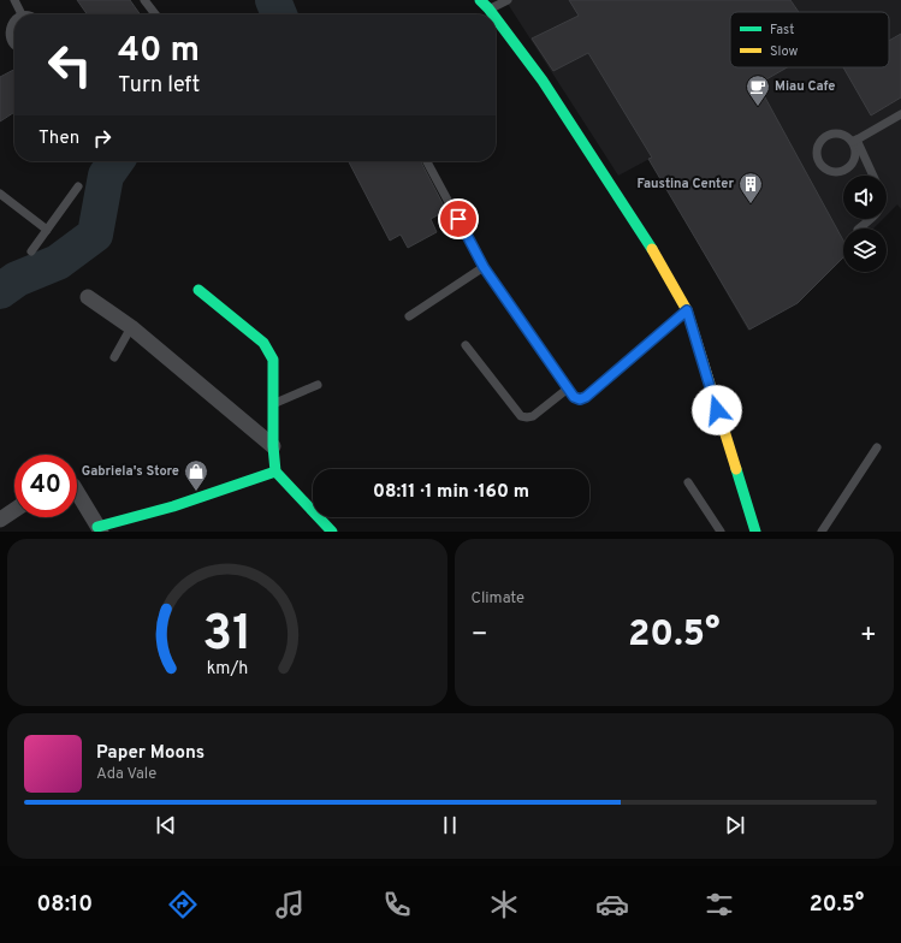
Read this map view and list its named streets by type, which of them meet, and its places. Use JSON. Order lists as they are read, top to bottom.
{
  "places": {
    "cafe": ["Miau Cafe"],
    "building": ["Faustina Center"],
    "shop": ["Gabriela's Store"]
  },
  "legend": ["Fast", "Slow"],
  "page": {
    "turn": ["40 m", "Turn left"],
    "then": "Then",
    "limit": "40",
    "trip": "08:11 · 1 min · 160 m",
    "tile": "Climate",
    "heat": ["−", "20.5°", "+"],
    "song": ["Paper Moons", "Ada Vale"],
    "tabs": ["08:10", "20.5°"],
    "gauge": ["31", "km/h"]
  }
}
